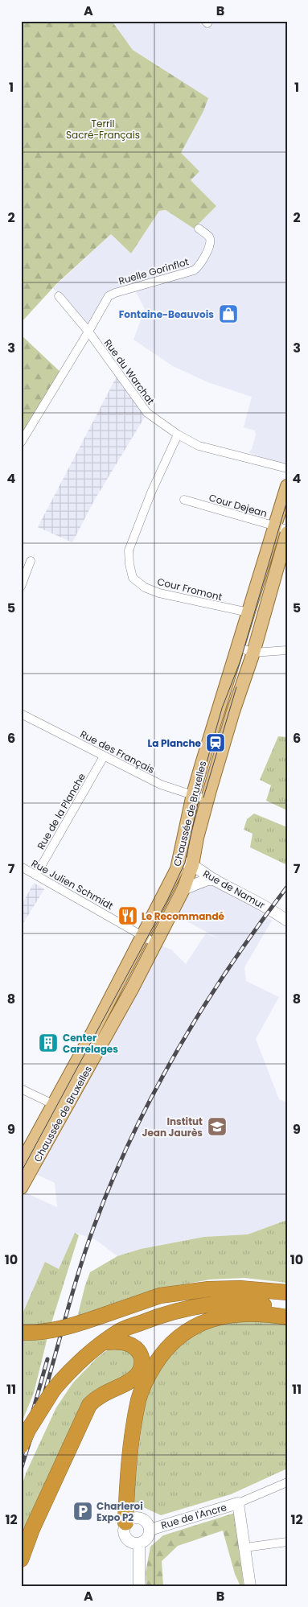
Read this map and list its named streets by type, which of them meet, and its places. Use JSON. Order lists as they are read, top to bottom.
{
  "streets": {
    "main road": ["Chaussée de Bruxelles"],
    "street": [
      "Ruelle Gorinflot",
      "Rue du Warchat",
      "Cour Dejean",
      "Cour Fromont",
      "Rue des Français",
      "Rue de la Planche",
      "Rue Julien Schmidt",
      "Rue de Namur",
      "Rue de l'Ancre"
    ]
  },
  "crossings": [
    ["Ruelle Gorinflot", "Rue du Warchat"],
    ["Rue du Warchat", "Cour Fromont"],
    ["Cour Dejean", "Chaussée de Bruxelles"],
    ["Cour Fromont", "Chaussée de Bruxelles"],
    ["Rue des Français", "Rue de la Planche"],
    ["Rue des Français", "Chaussée de Bruxelles"],
    ["Rue de la Planche", "Rue Julien Schmidt"],
    ["Chaussée de Bruxelles", "Rue Julien Schmidt"],
    ["Chaussée de Bruxelles", "Rue de Namur"]
  ],
  "parks": ["Terril Sacré-Français"],
  "places": {
    "shop": ["Fontaine-Beauvois"],
    "station": ["La Planche"],
    "restaurant": ["Le Recommandé"],
    "building": ["Center Carrelages"],
    "school or university": ["Institut Jean Jaurès"],
    "parking": ["Charleroi Expo P2"]
  },
  "grid": {
    "columns": ["A", "B"],
    "rows": [
      "1",
      "2",
      "3",
      "4",
      "5",
      "6",
      "7",
      "8",
      "9",
      "10",
      "11",
      "12"
    ]
  }
}
